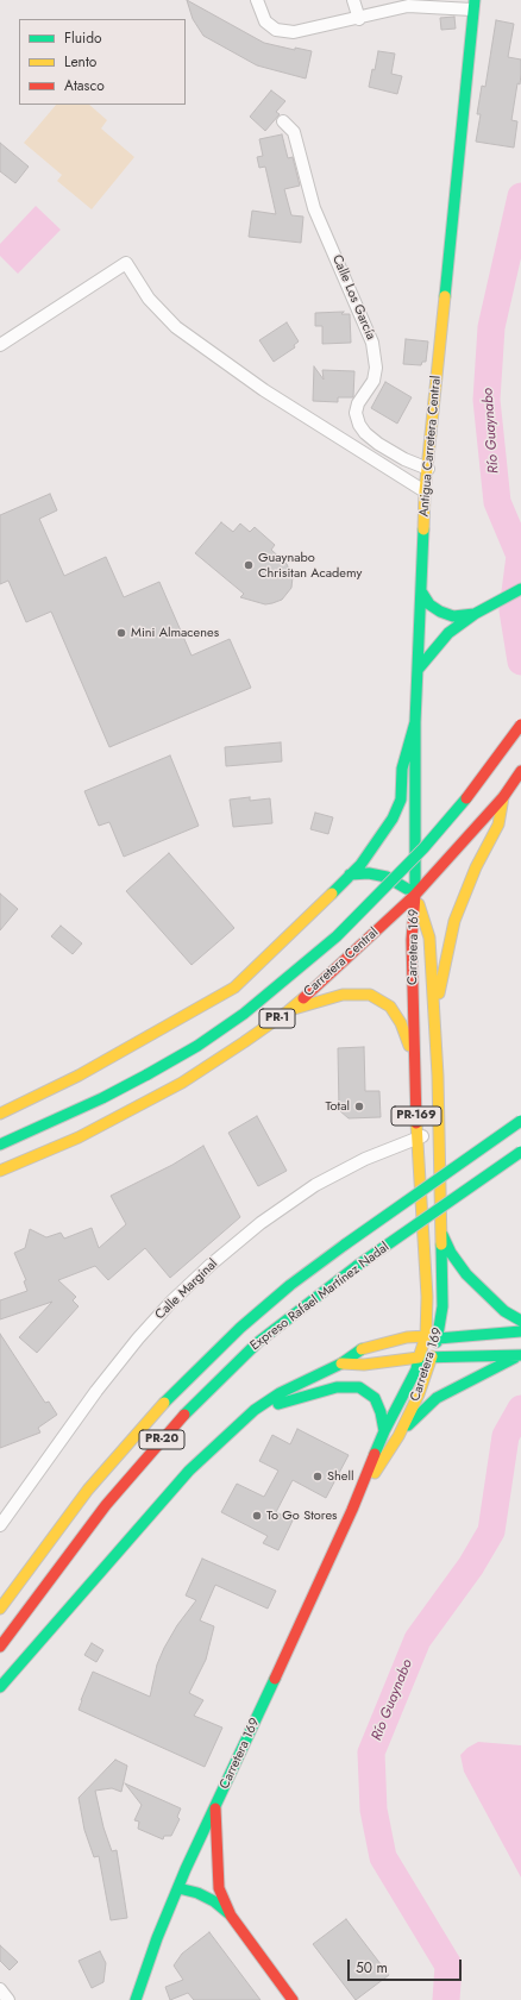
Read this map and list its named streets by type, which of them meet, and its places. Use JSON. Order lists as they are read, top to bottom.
{
  "streets": {
    "main road": [
      "Antigua Carretera Central",
      "Carretera 169",
      "Carretera Central",
      "PR-1",
      "PR-169",
      "Expreso Rafael Martínez Nadal",
      "PR-20"
    ],
    "street": ["Calle Los García", "Calle Marginal"]
  },
  "crossings": [
    ["Calle Los García", "Antigua Carretera Central"],
    ["Antigua Carretera Central", "Carretera 169"],
    ["Antigua Carretera Central", "Carretera Central"],
    ["Carretera 169", "Carretera Central"],
    ["Carretera 169", "Calle Marginal"],
    ["Carretera Central", "PR-1"]
  ],
  "water": ["Río Guaynabo"],
  "places": [
    "Guaynabo Chrisitan Academy",
    "Mini Almacenes",
    "Total",
    "Shell",
    "To Go Stores"
  ],
  "legend": ["Fluido", "Lento", "Atasco"],
  "scale_bar": "50 m"
}
